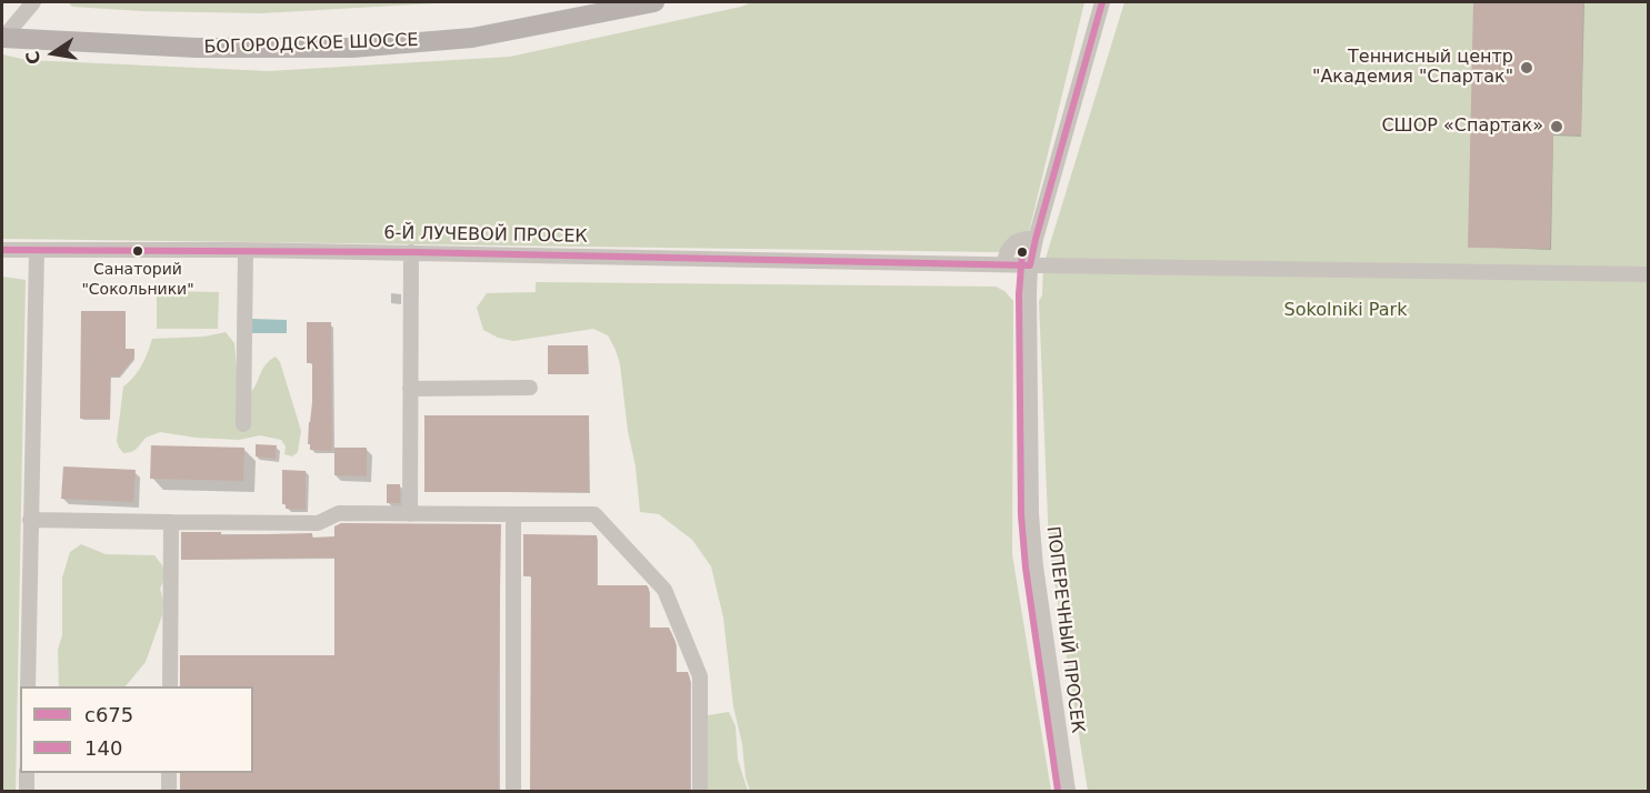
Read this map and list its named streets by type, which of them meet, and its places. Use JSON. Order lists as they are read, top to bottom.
{
  "streets": {
    "main road": ["БОГОРОДСКОЕ ШОССЕ"],
    "street": ["6-Й ЛУЧЕВОЙ ПРОСЕК", "ПОПЕРЕЧНЫЙ ПРОСЕК"]
  },
  "crossings": [
    ["6-Й ЛУЧЕВОЙ ПРОСЕК", "ПОПЕРЕЧНЫЙ ПРОСЕК"]
  ],
  "parks": ["Sokolniki Park"],
  "places": ["Теннисный центр \"Академия \"Спартак\"", "СШОР «Спартак»", "Санаторий \"Сокольники\""],
  "lines": ["transit line с675", "transit line 140"],
  "legend": ["с675", "140"],
  "north": "left"
}
